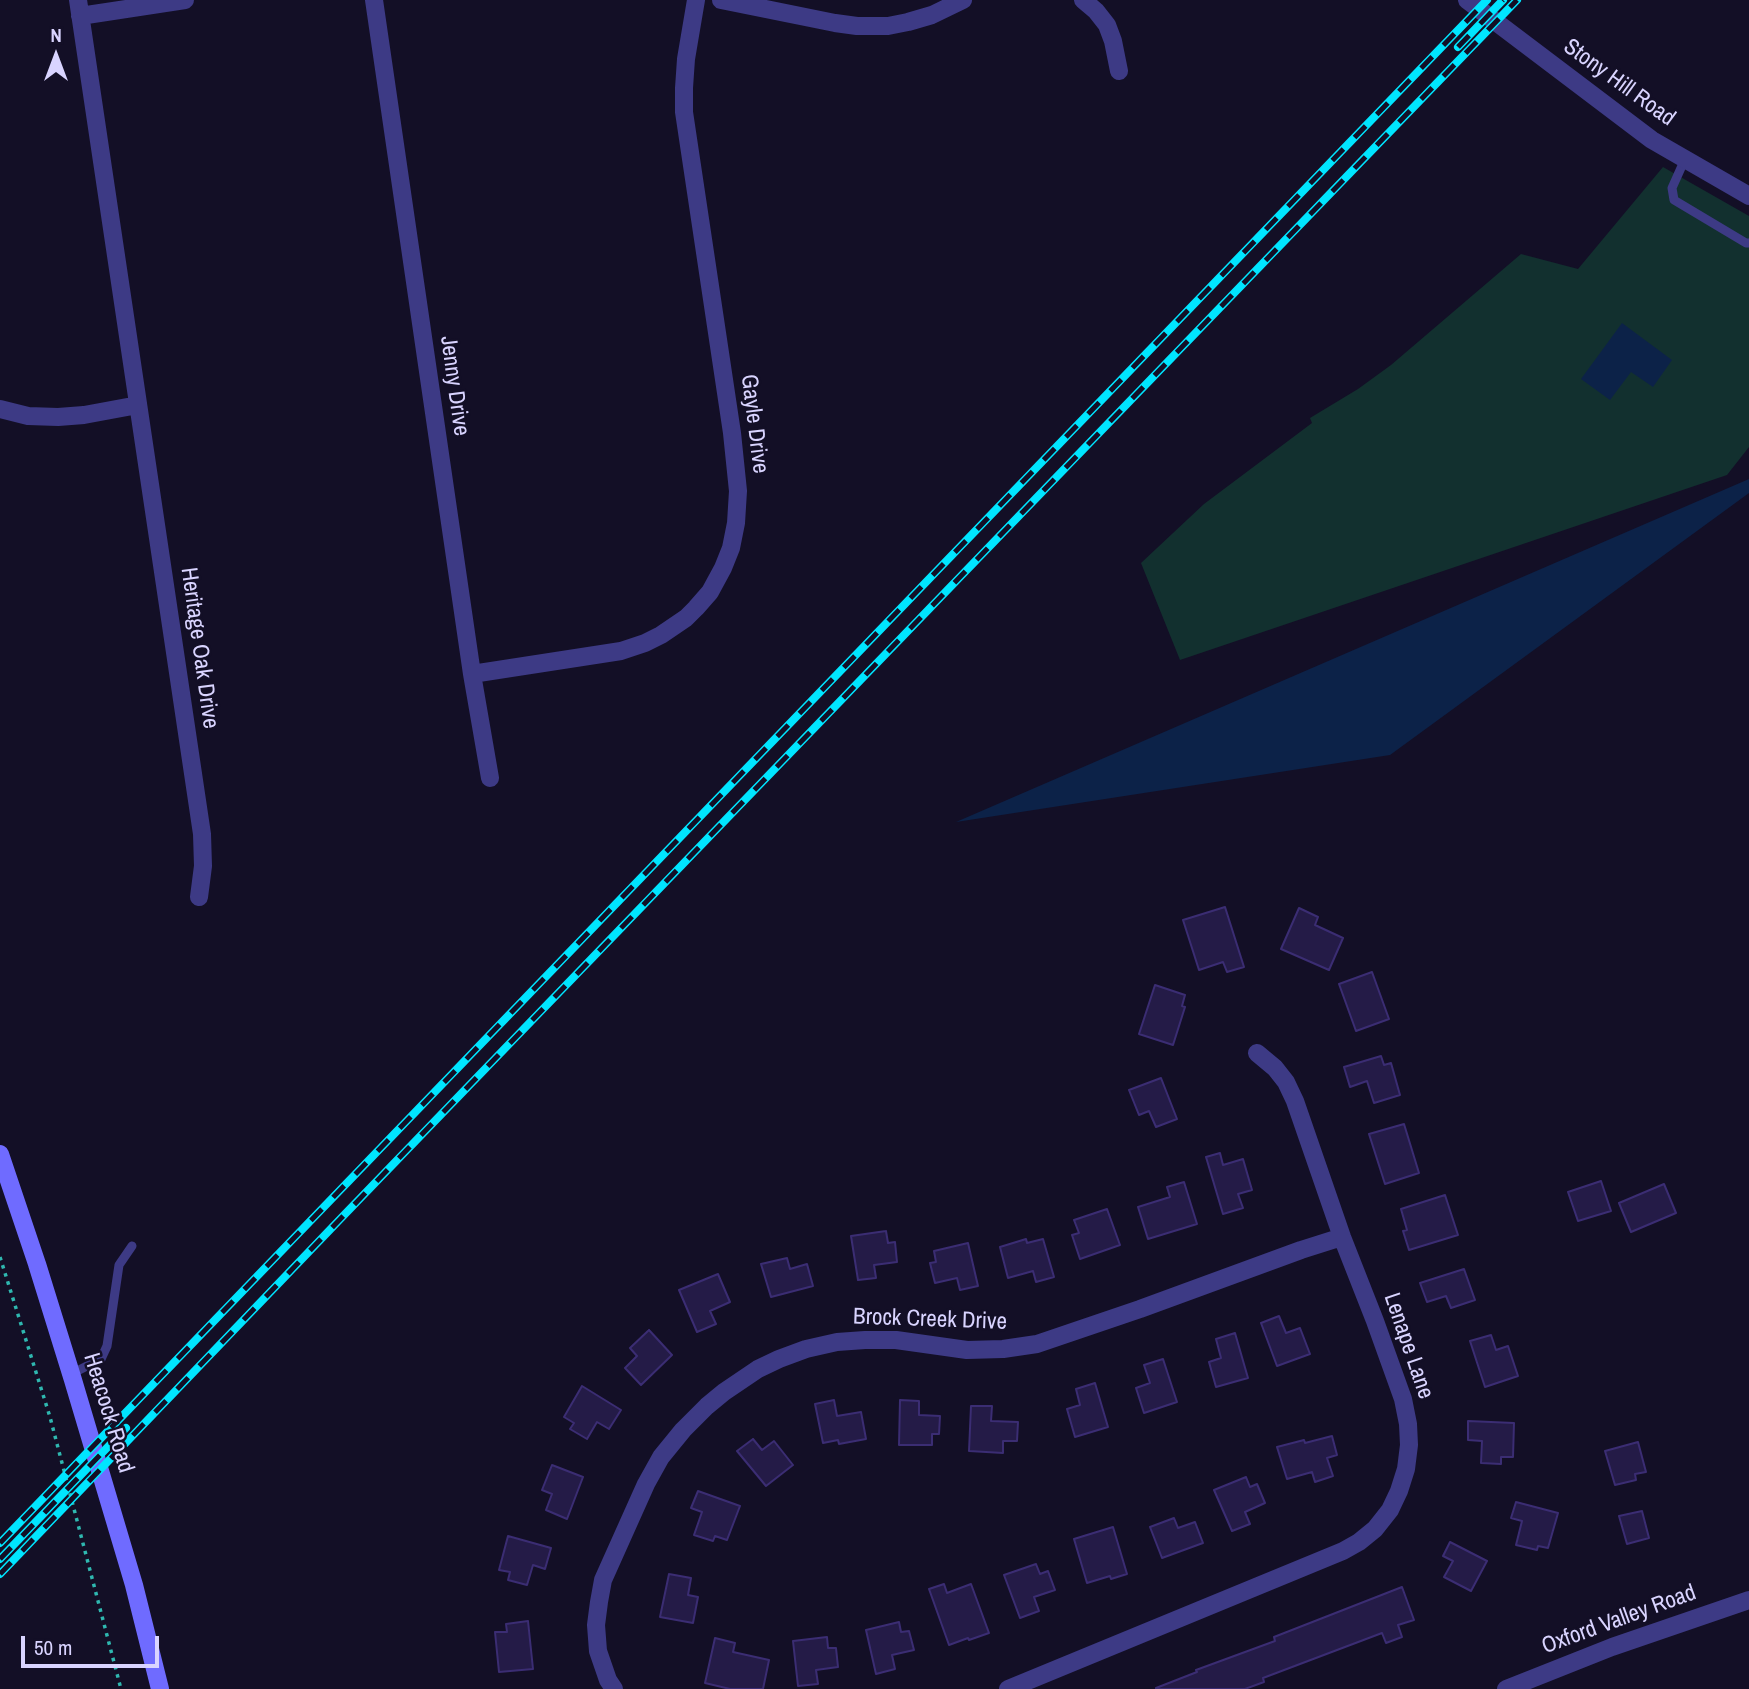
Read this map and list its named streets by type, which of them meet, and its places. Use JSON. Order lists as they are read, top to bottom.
{
  "streets": {
    "main road": ["Heacock Road"],
    "street": [
      "Stony Hill Road",
      "Jenny Drive",
      "Gayle Drive",
      "Heritage Oak Drive",
      "Brock Creek Drive",
      "Lenape Lane",
      "Oxford Valley Road"
    ]
  },
  "crossings": [
    ["Jenny Drive", "Gayle Drive"],
    ["Brock Creek Drive", "Lenape Lane"]
  ],
  "scale_bar": "50 m",
  "north": "top"
}
